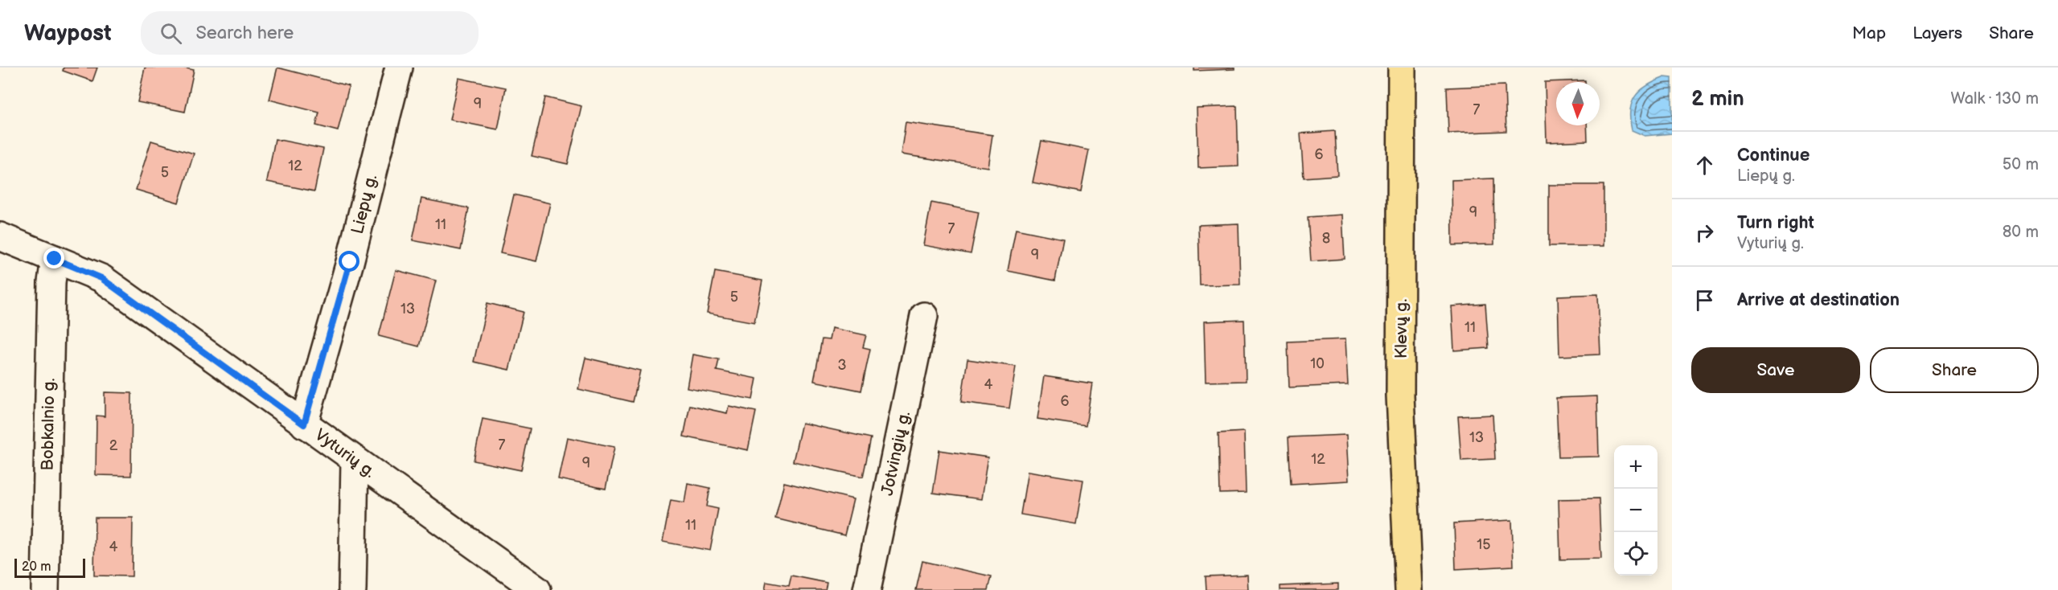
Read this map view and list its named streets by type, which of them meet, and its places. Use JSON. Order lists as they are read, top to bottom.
{
  "streets": {
    "main road": ["Klevų g."],
    "street": [
      "Liepų g.",
      "Bobkalnio g.",
      "Vyturių g.",
      "Jotvingių g."
    ]
  },
  "crossings": [
    ["Liepų g.", "Vyturių g."],
    ["Bobkalnio g.", "Vyturių g."]
  ],
  "house_numbers": [
    "9",
    "7",
    "6",
    "12",
    "5",
    "9",
    "11",
    "7",
    "8",
    "9",
    "5",
    "13",
    "11",
    "10",
    "3",
    "4",
    "6",
    "13",
    "7",
    "2",
    "12",
    "9",
    "11",
    "15",
    "4"
  ],
  "scale_bar": "20 m",
  "north": "bottom",
  "page": {
    "header": "Waypost",
    "search": "Search here",
    "nav": ["Map", "Layers", "Share"],
    "heading": ["2 min", "Walk · 130 m"],
    "list": [
      ["Continue", "Liepų g.", "50 m"],
      ["Turn right", "Vyturių g.", "80 m"],
      "Arrive at destination"
    ],
    "buttons": ["Save", "Share"],
    "map_buttons": ["+", "−"],
    "scale": "20 m"
  }
}
